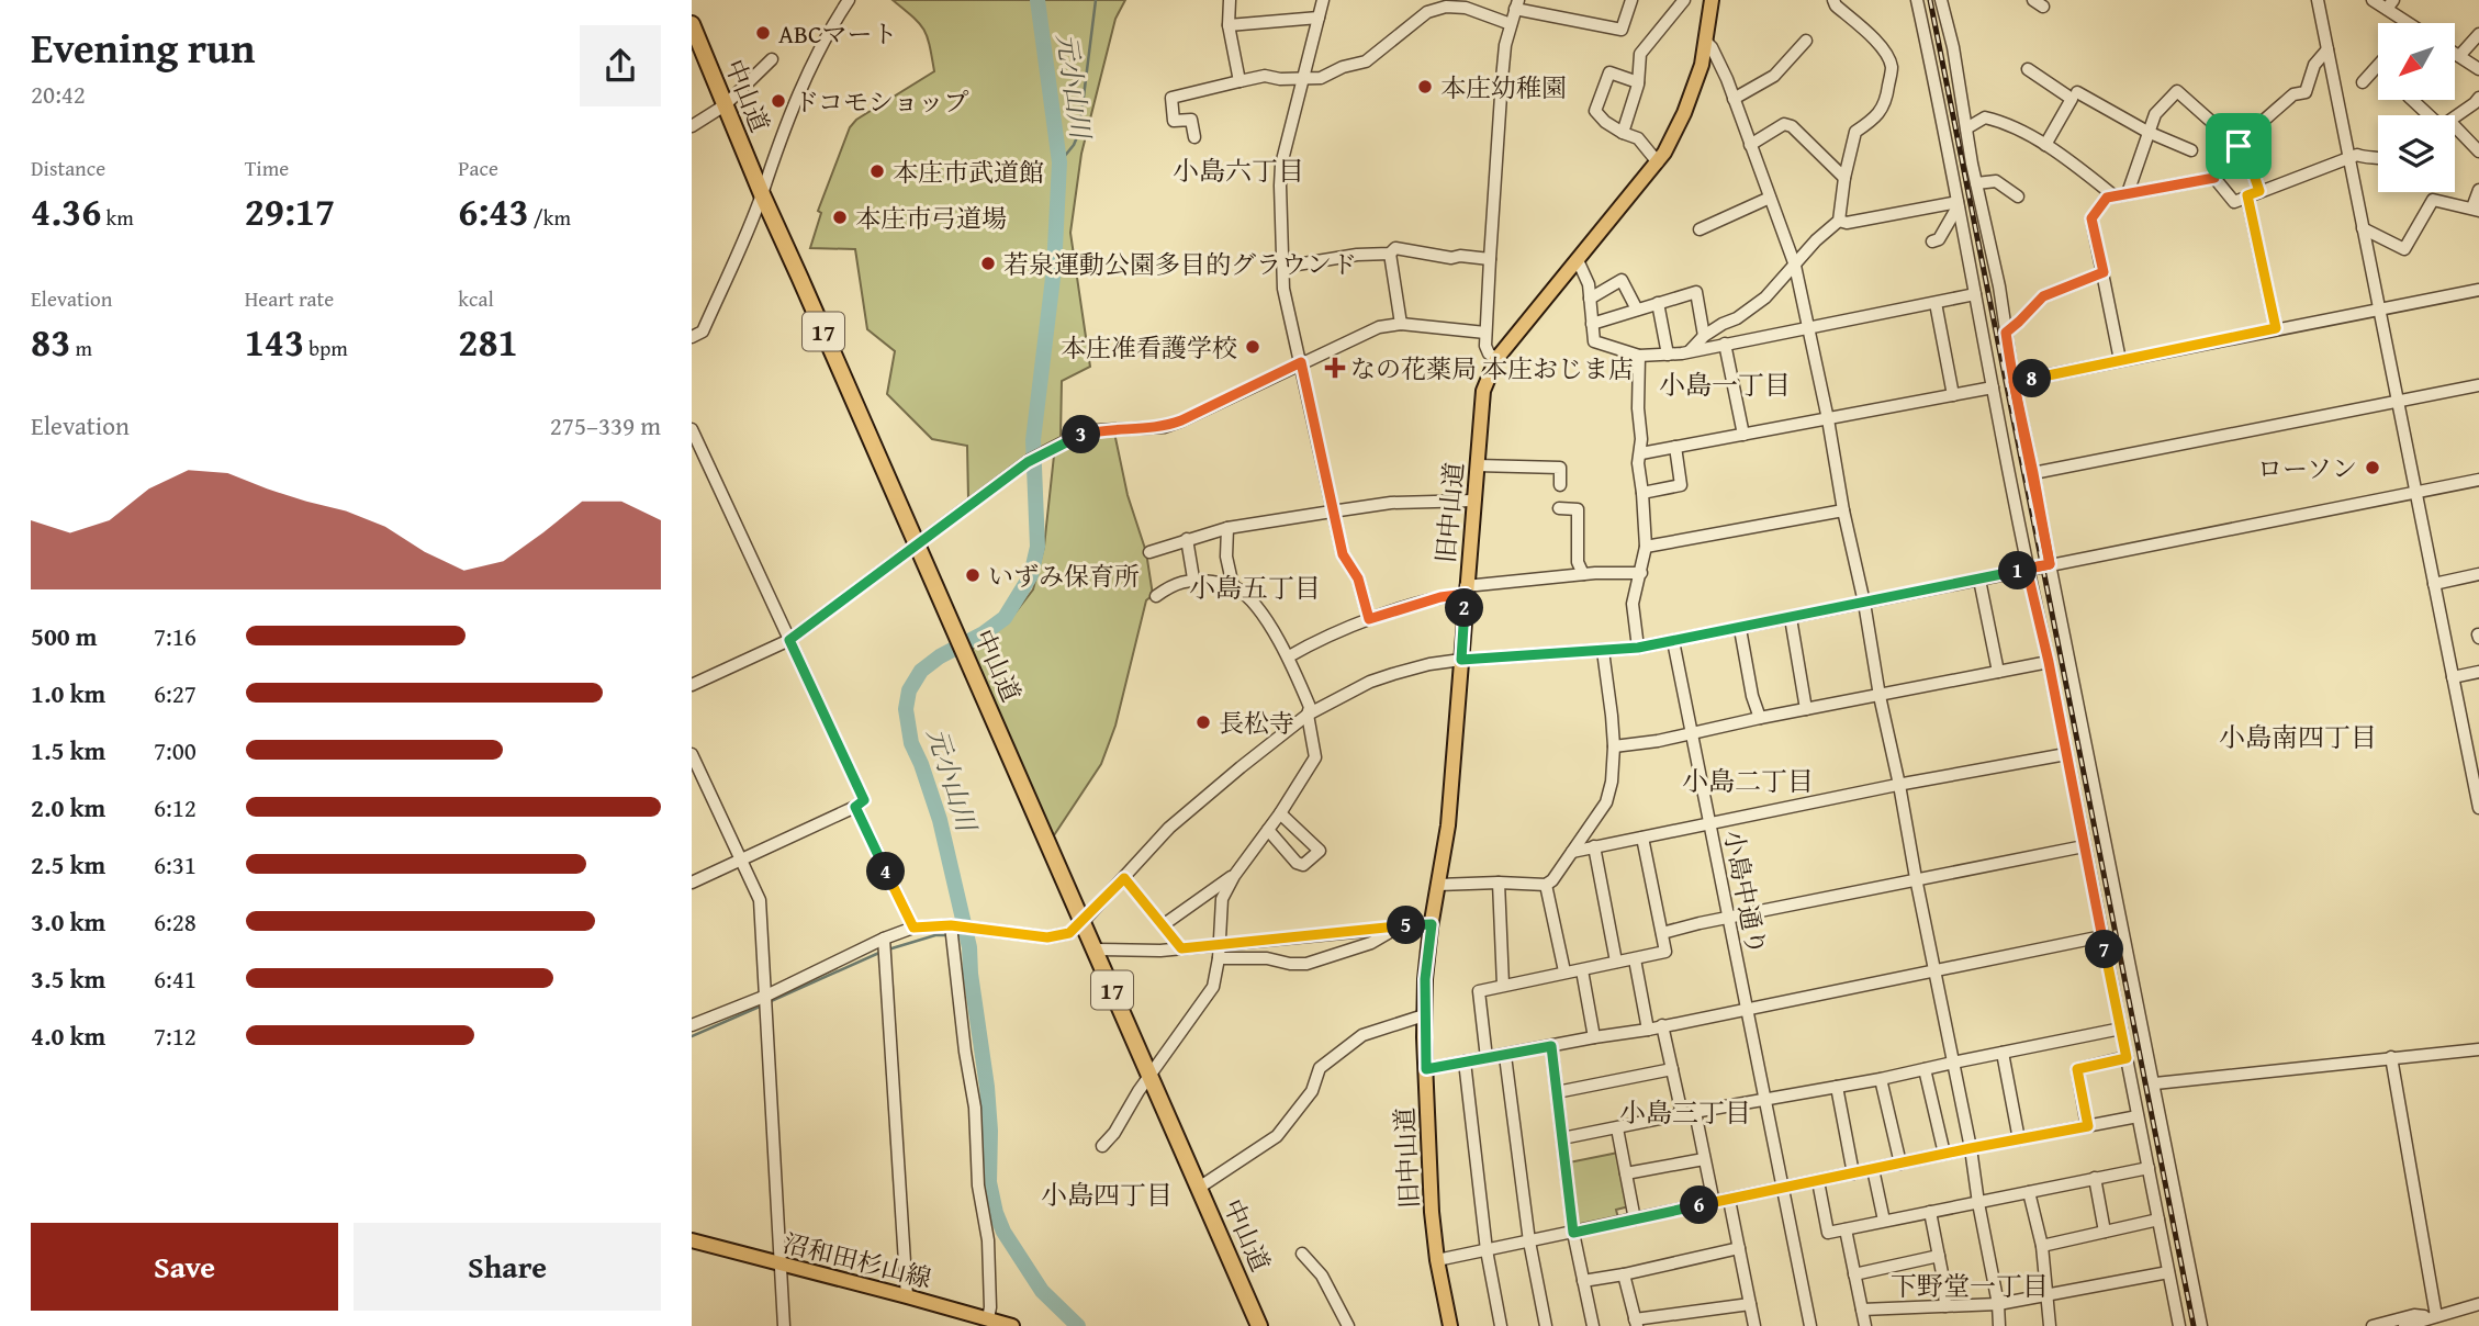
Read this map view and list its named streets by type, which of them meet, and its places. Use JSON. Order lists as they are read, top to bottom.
{
  "streets": {
    "highway": ["中山道", "17"],
    "main road": ["旧中山道", "沼和田杉山線"],
    "street": ["小島中通り"]
  },
  "districts": [
    "小島六丁目",
    "小島一丁目",
    "小島五丁目",
    "小島南四丁目",
    "小島二丁目",
    "小島三丁目",
    "小島四丁目",
    "下野堂一丁目"
  ],
  "water": ["元小山川"],
  "places": {
    "other": [
      "ABCマート",
      "本庄幼稚園",
      "ドコモショップ",
      "本庄市武道館",
      "本庄市弓道場",
      "若泉運動公園多目的グラウンド",
      "本庄准看護学校",
      "ローソン",
      "いずみ保育所",
      "長松寺"
    ],
    "health": ["なの花薬局 本庄おじま店"]
  },
  "north": "bottom left",
  "page": {
    "heading": ["Evening run", "20:42"],
    "stats": [
      ["Distance", "4.36 km"],
      ["Time", "29:17"],
      ["Pace", "6:43 /km"],
      ["Elevation", "83 m"],
      ["Heart rate", "143 bpm"],
      ["kcal", "281"]
    ],
    "pins": [
      "8",
      "3",
      "1",
      "2",
      "4",
      "5",
      "7",
      "6"
    ],
    "chart": ["Elevation", "275–339 m"],
    "list": [
      {
        "name": "500 m",
        "note": "7:16"
      },
      {
        "name": "1.0 km",
        "note": "6:27"
      },
      {
        "name": "1.5 km",
        "note": "7:00"
      },
      {
        "name": "2.0 km",
        "note": "6:12"
      },
      {
        "name": "2.5 km",
        "note": "6:31"
      },
      {
        "name": "3.0 km",
        "note": "6:28"
      },
      {
        "name": "3.5 km",
        "note": "6:41"
      },
      {
        "name": "4.0 km",
        "note": "7:12"
      }
    ],
    "buttons": ["Save", "Share"]
  }
}
